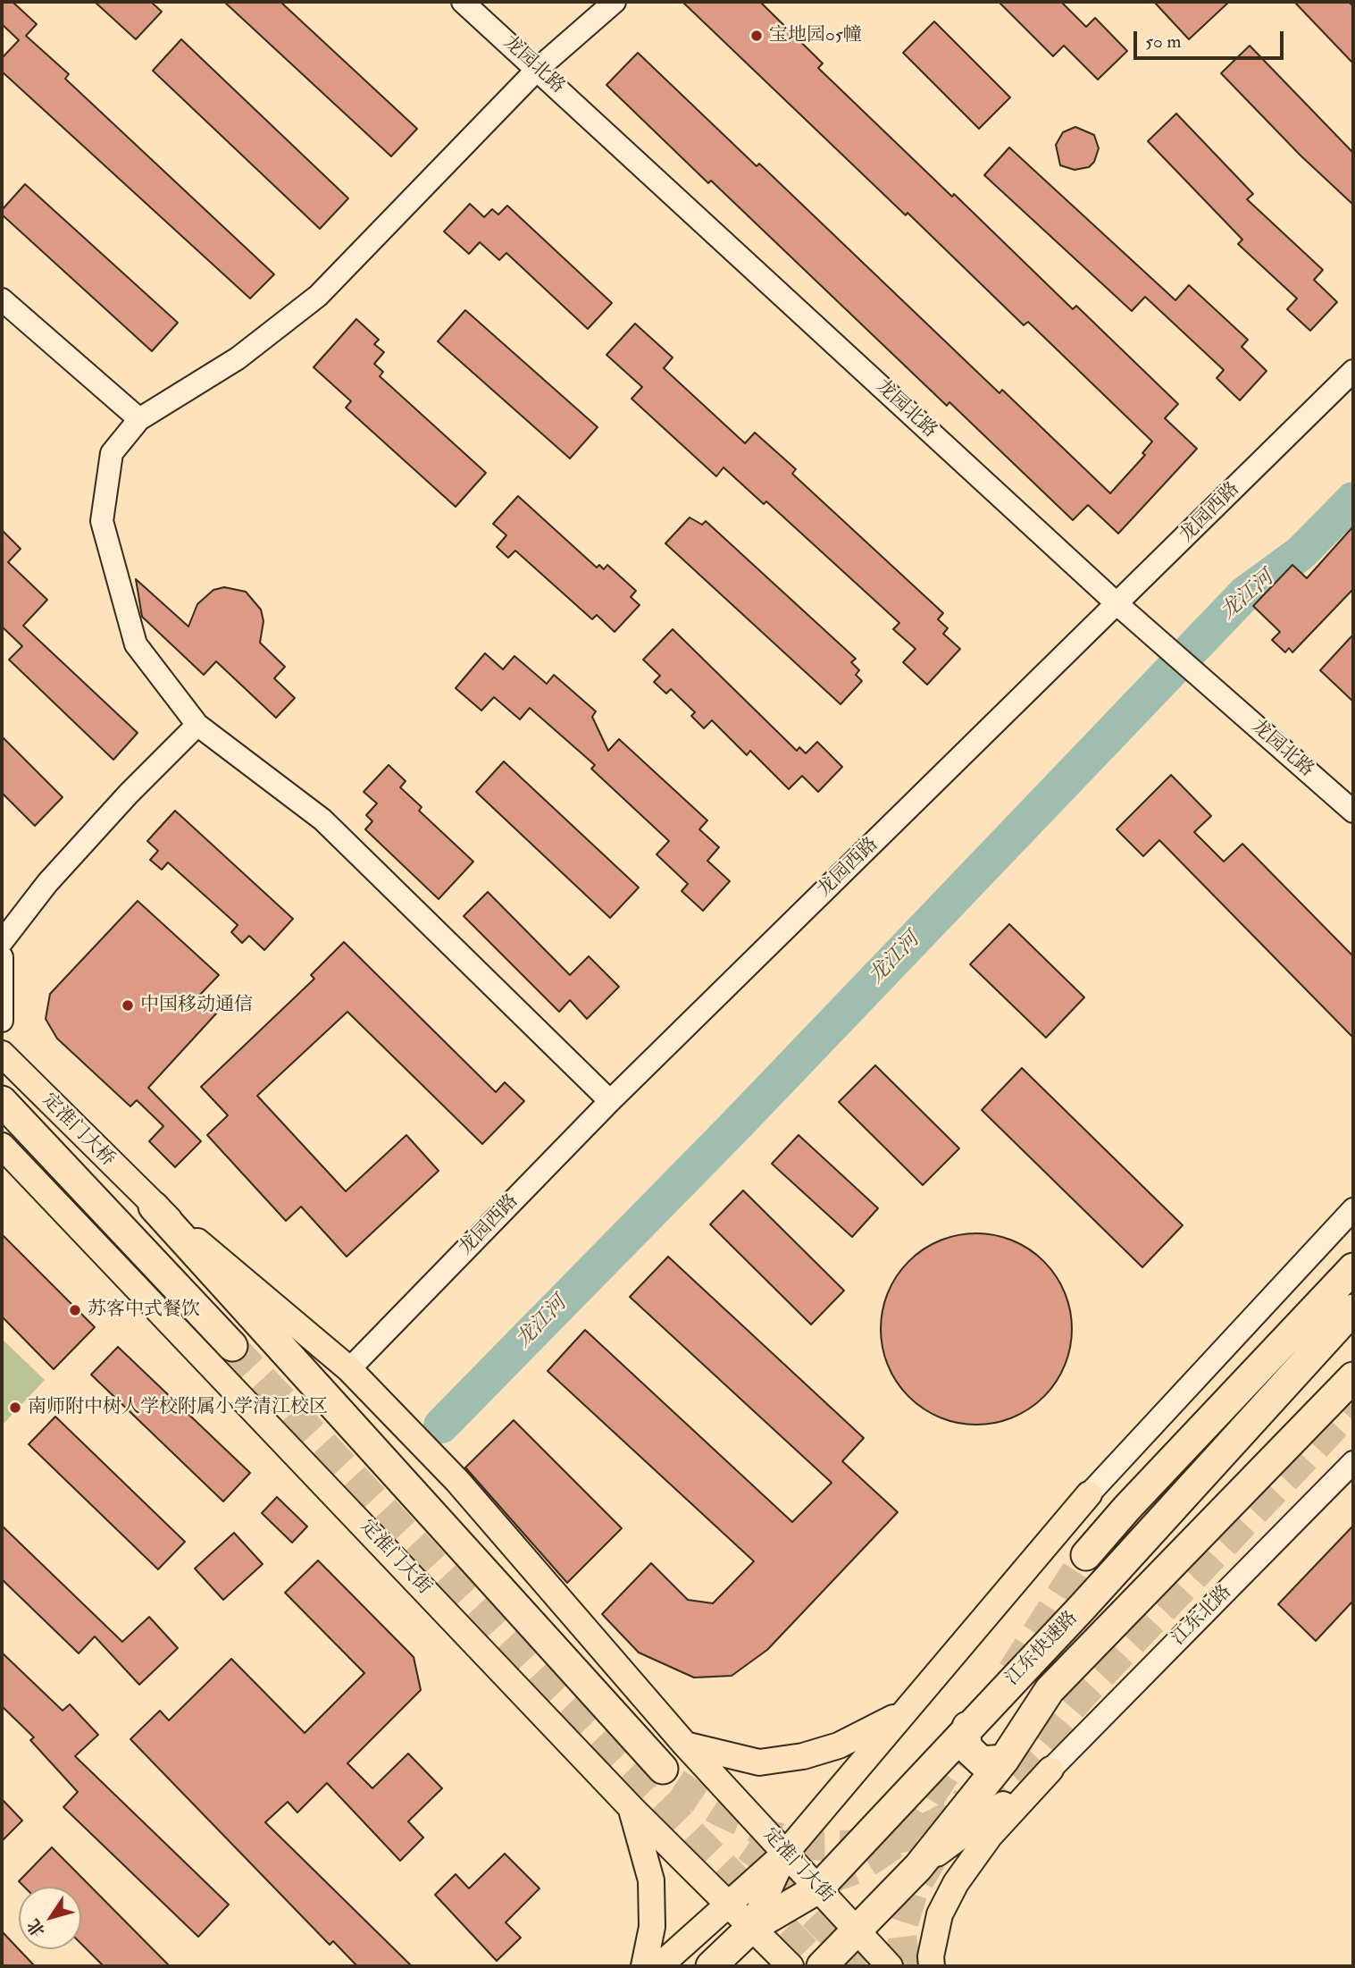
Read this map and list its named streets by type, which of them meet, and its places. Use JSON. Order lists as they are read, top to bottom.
{
  "streets": {
    "highway": ["江东快速路"],
    "main road": [
      "龙园北路",
      "龙园西路",
      "定淮门大桥",
      "定淮门大街",
      "江东北路"
    ]
  },
  "crossings": [
    ["龙园北路", "龙园西路"],
    ["龙园西路", "定淮门大街"],
    ["定淮门大桥", "定淮门大街"],
    ["定淮门大街", "江东快速路"]
  ],
  "water": ["龙江河"],
  "places": [
    "宝地园05幢",
    "中国移动通信",
    "苏客中式餐饮",
    "南师附中树人学校附属小学清江校区"
  ],
  "scale_bar": "50 m",
  "north": "bottom left"
}
